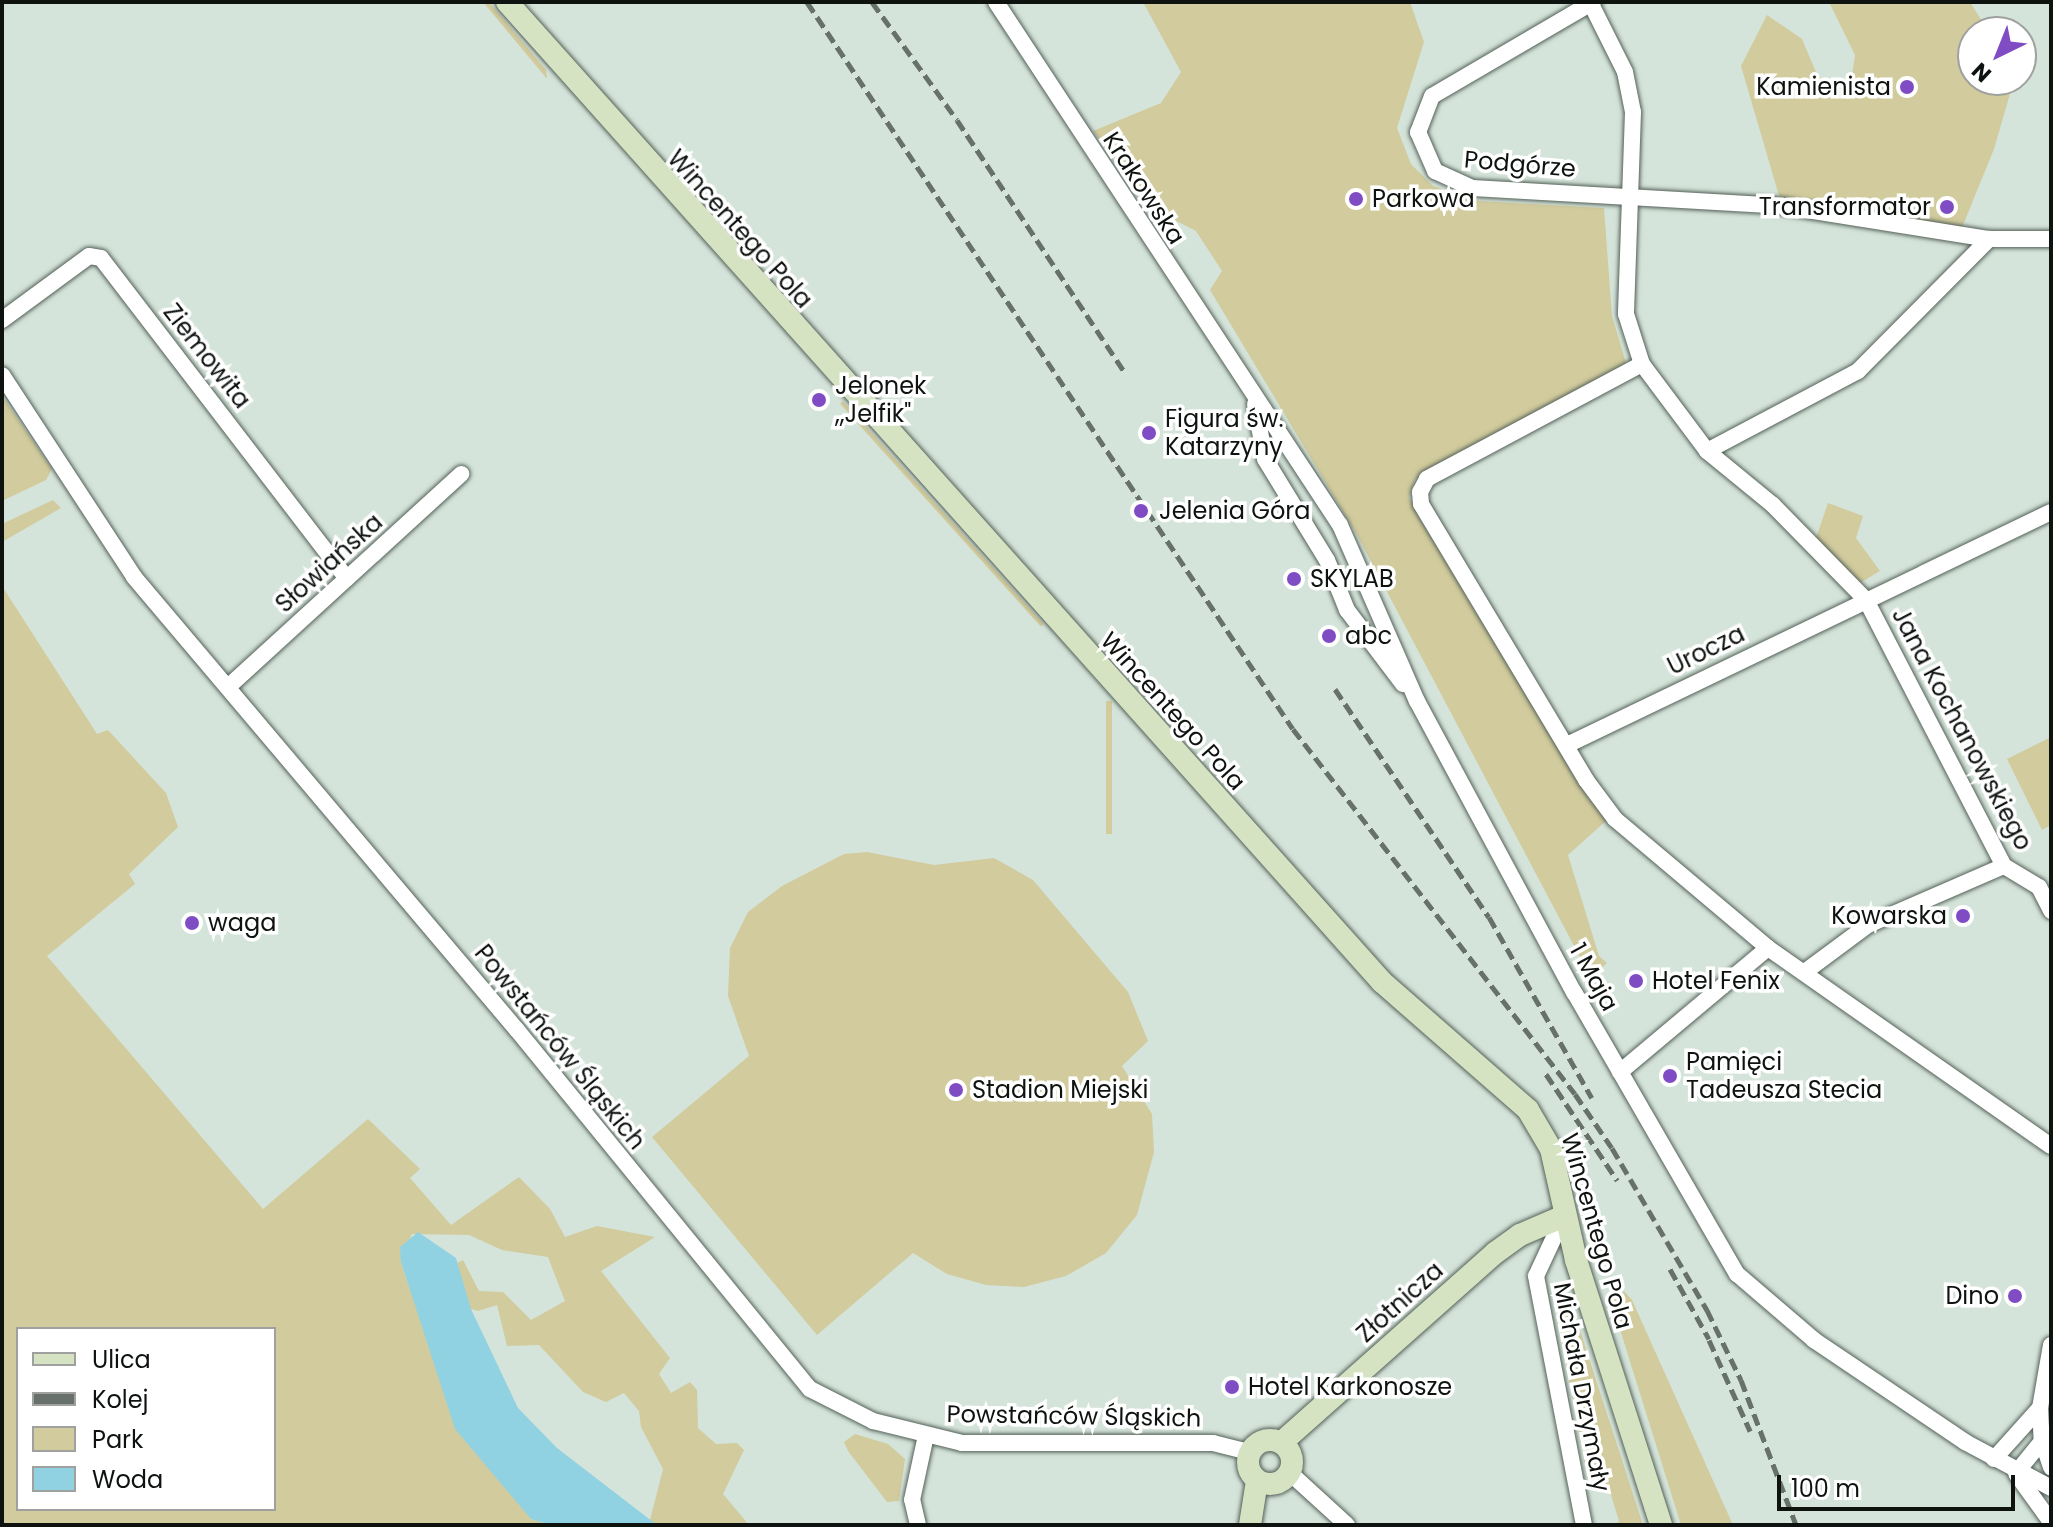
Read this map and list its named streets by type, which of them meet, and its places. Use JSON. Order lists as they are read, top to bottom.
{
  "streets": {
    "street": [
      "Podgórze",
      "Krakowska",
      "Wincentego Pola",
      "Ziemowita",
      "Słowiańska",
      "Urocza",
      "Jana Kochanowskiego",
      "1 Maja",
      "Powstańców Śląskich",
      "Złotnicza",
      "Michała Drzymały"
    ]
  },
  "crossings": [
    ["Krakowska", "1 Maja"],
    ["Wincentego Pola", "Złotnicza"],
    ["Wincentego Pola", "Michała Drzymały"],
    ["Ziemowita", "Słowiańska"],
    ["Słowiańska", "Powstańców Śląskich"],
    ["Urocza", "Jana Kochanowskiego"],
    ["Powstańców Śląskich", "Złotnicza"],
    ["Złotnicza", "Michała Drzymały"]
  ],
  "places": [
    "Kamienista",
    "Parkowa",
    "Transformator",
    "Jelonek ,,Jelfik\"",
    "Figura św. Katarzyny",
    "Jelenia Góra",
    "SKYLAB",
    "abc",
    "Kowarska",
    "waga",
    "Hotel Fenix",
    "Pamięci Tadeusza Stecia",
    "Stadion Miejski",
    "Dino",
    "Hotel Karkonosze"
  ],
  "legend": [
    "Ulica",
    "Kolej",
    "Park",
    "Woda"
  ],
  "scale_bar": "100 m",
  "north": "bottom left"
}
